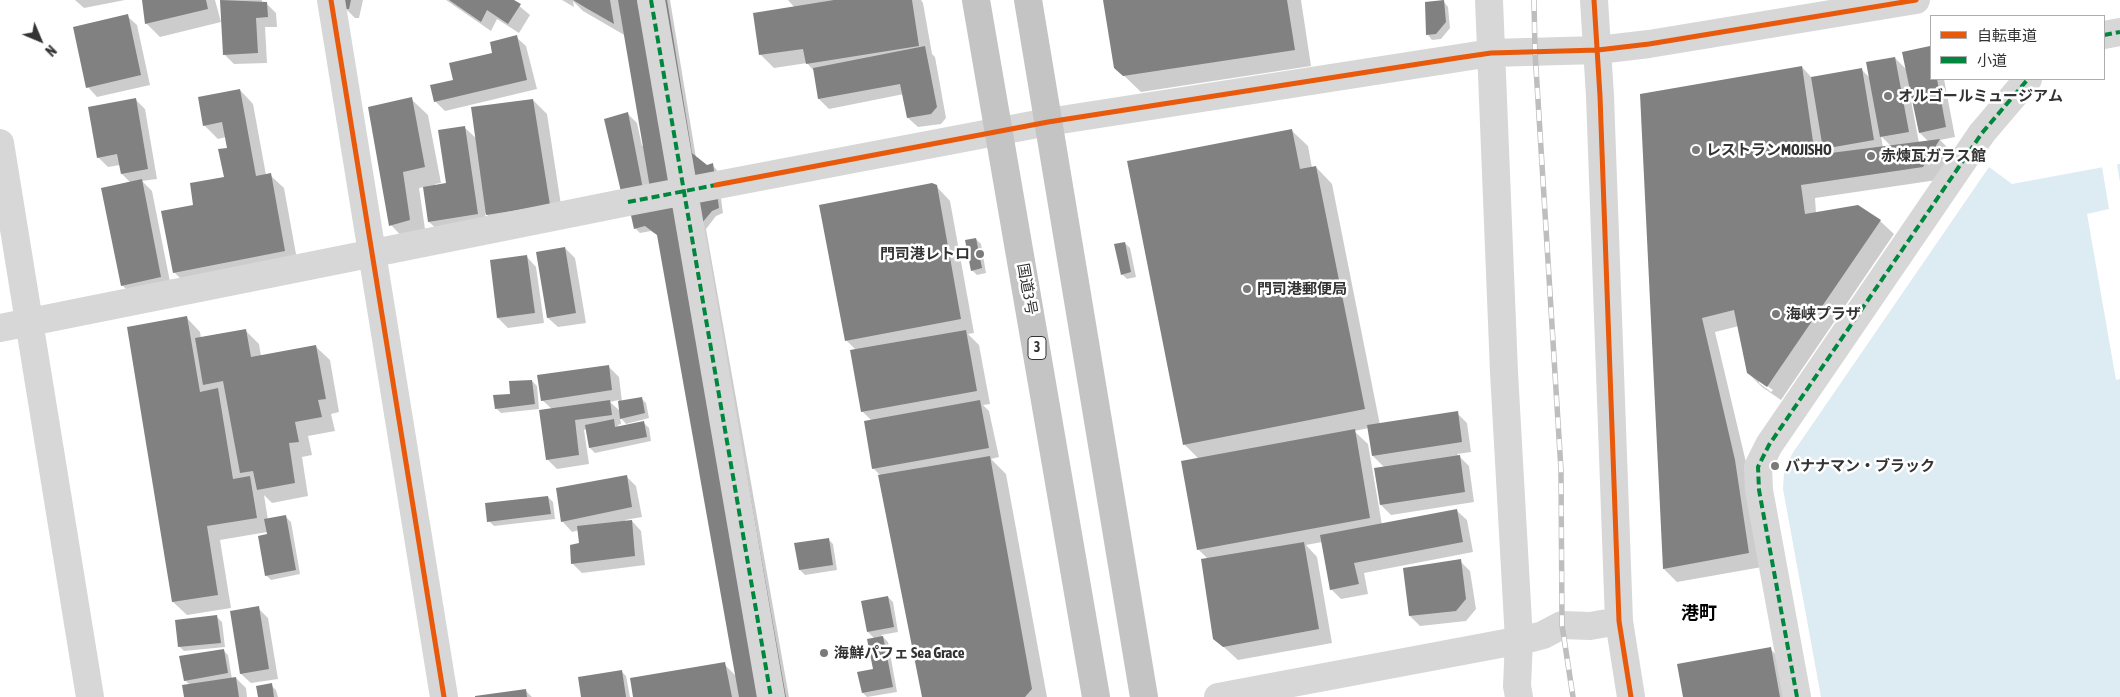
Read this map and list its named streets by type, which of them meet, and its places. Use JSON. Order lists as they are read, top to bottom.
{
  "streets": {
    "highway": ["国道3号", "3"]
  },
  "districts": ["港町"],
  "places": [
    "オルゴールミュージアム",
    "レストランMOJISHO",
    "赤煉瓦ガラス館",
    "門司港レトロ",
    "門司港郵便局",
    "海峡プラザ",
    "バナナマン・ブラック",
    "海鮮パフェ Sea Grace"
  ],
  "legend": ["自転車道", "小道"],
  "north": "bottom right"
}
